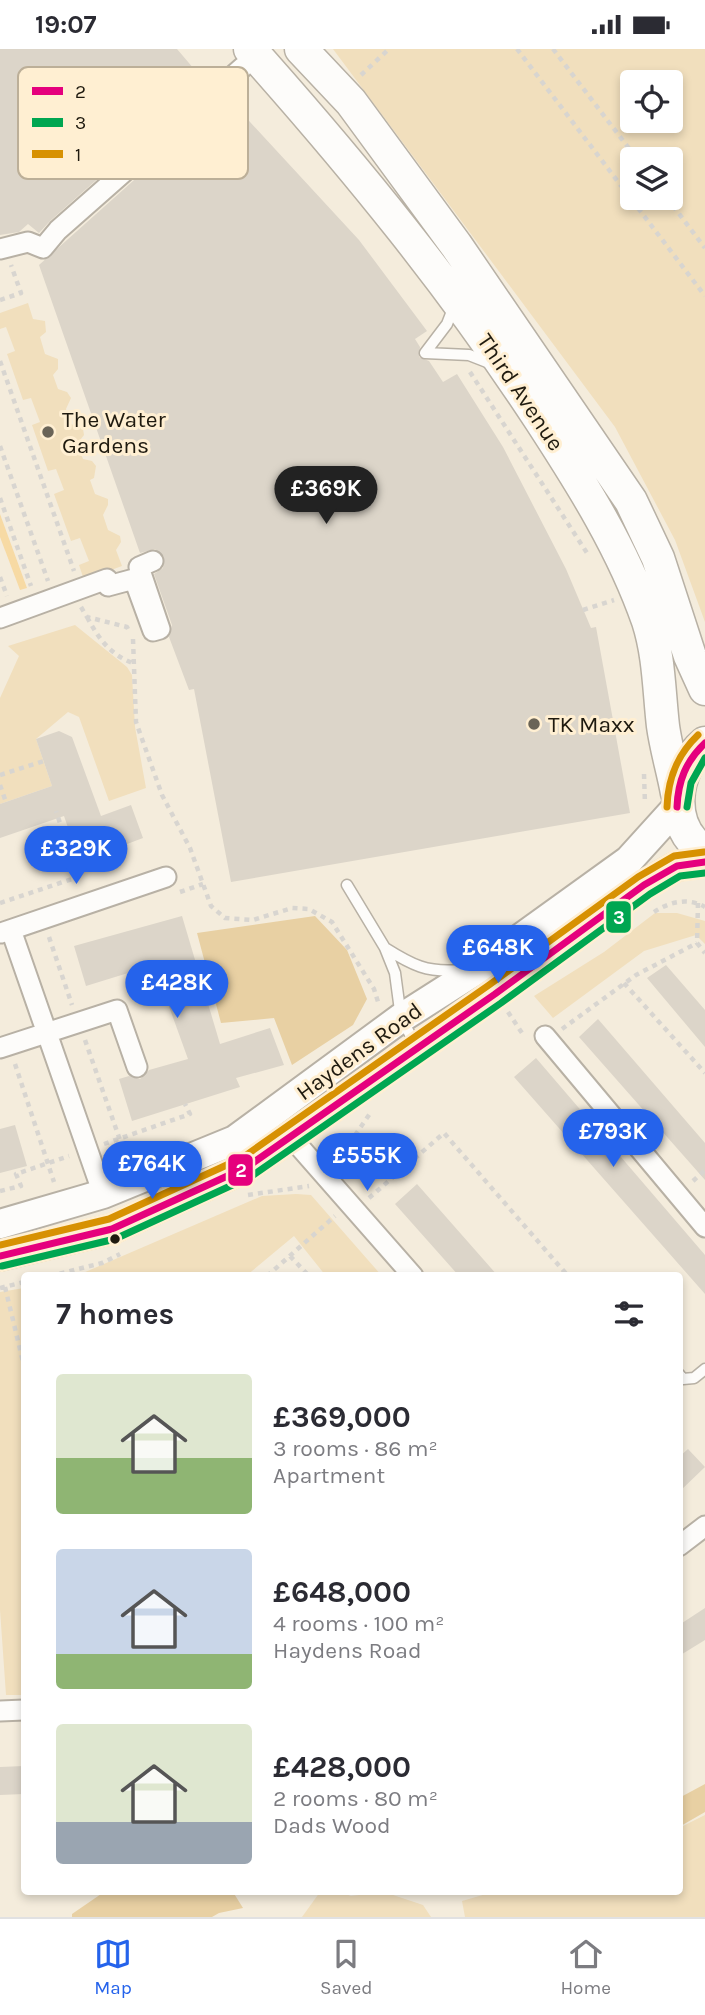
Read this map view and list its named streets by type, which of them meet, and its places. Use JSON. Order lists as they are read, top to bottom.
{
  "streets": {
    "main road": ["Third Avenue"],
    "street": ["Haydens Road"]
  },
  "crossings": [
    ["Third Avenue", "Haydens Road"]
  ],
  "places": ["The Water Gardens", "TK Maxx"],
  "lines": ["transit line 1", "transit line 2", "transit line 3"],
  "legend": ["2", "3", "1"],
  "page": {
    "status": "19:07",
    "price": [
      "£369K",
      "£329K",
      "£648K",
      "£428K",
      "£793K",
      "£555K",
      "£764K"
    ],
    "heading": "7 homes",
    "list": [
      {
        "name": "£369,000",
        "note": "3 rooms · 86 m² · Apartment"
      },
      {
        "name": "£648,000",
        "note": "4 rooms · 100 m² · Haydens Road"
      },
      {
        "name": "£428,000",
        "note": "2 rooms · 80 m² · Dads Wood"
      }
    ],
    "tabs": ["Map", "Saved", "Home"]
  }
}
